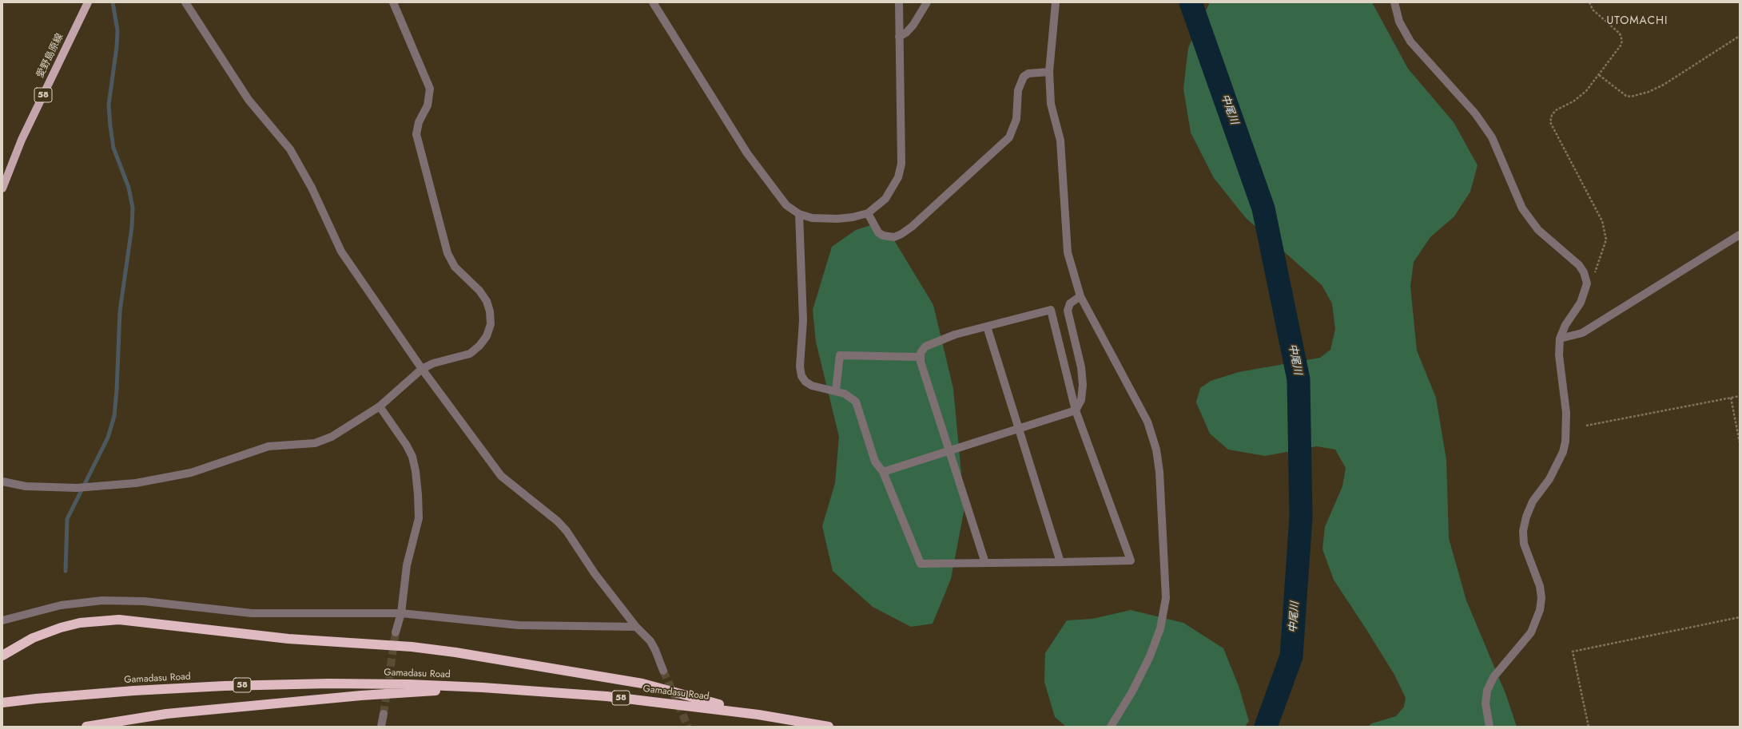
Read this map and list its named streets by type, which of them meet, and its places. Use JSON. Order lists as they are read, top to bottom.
{
  "streets": {
    "highway": ["58", "Gamadasu Road"],
    "main road": ["愛野島原線"]
  },
  "districts": ["UTOMACHI"],
  "water": ["中尾川"]
}
